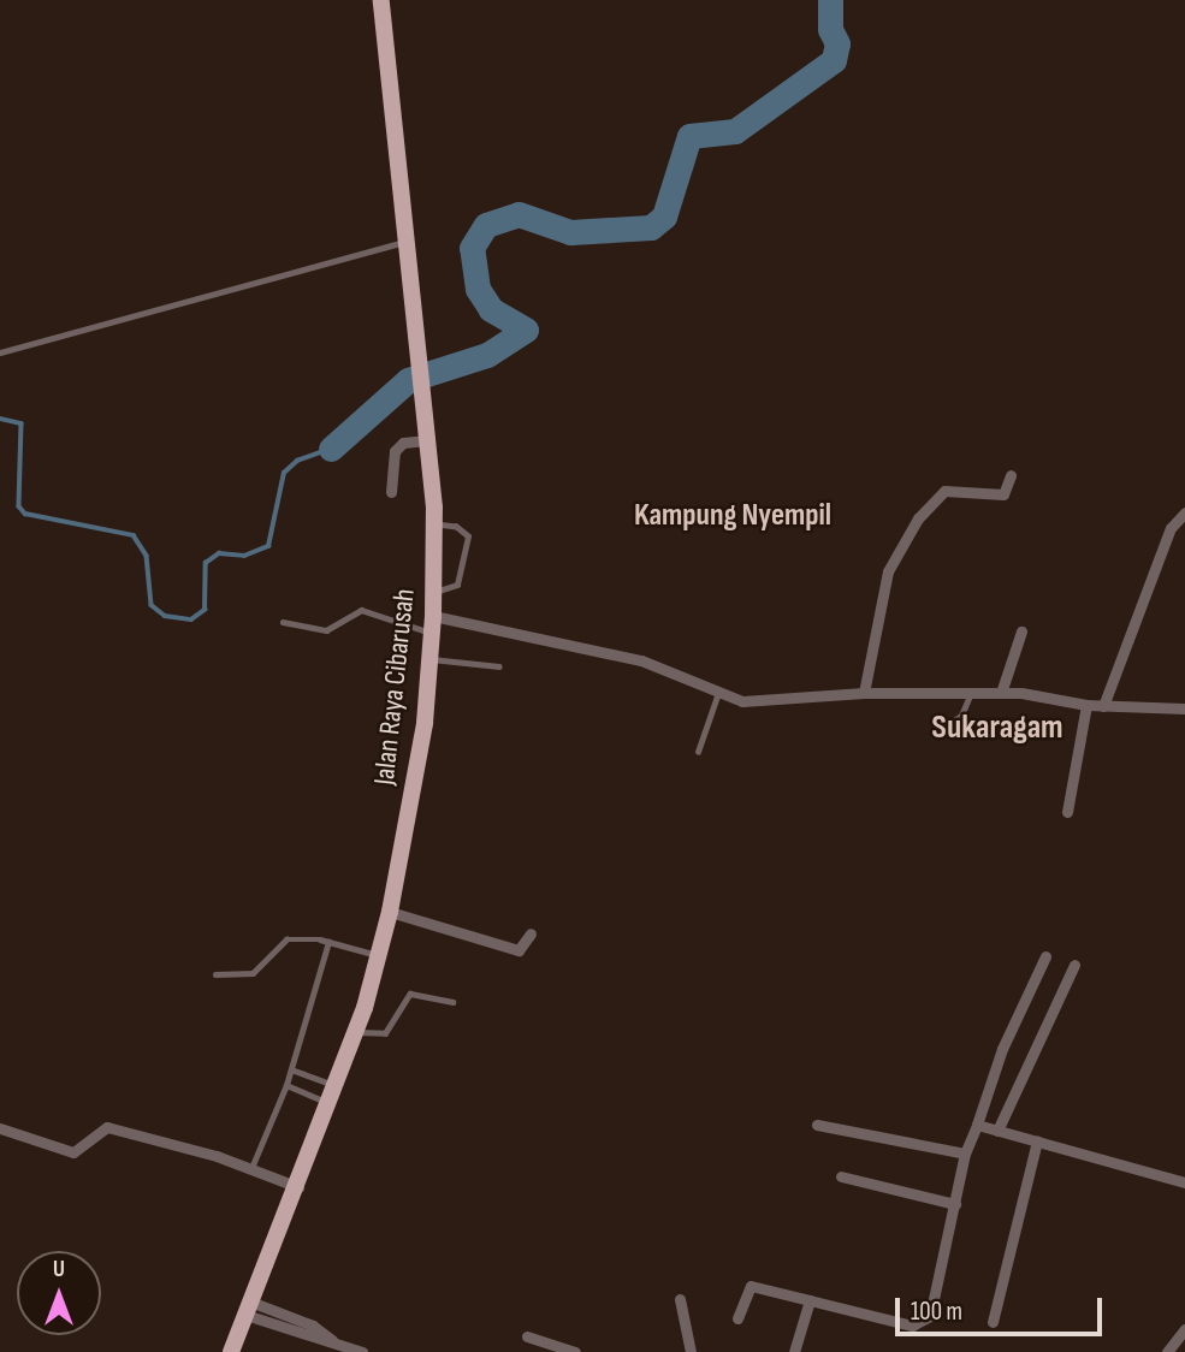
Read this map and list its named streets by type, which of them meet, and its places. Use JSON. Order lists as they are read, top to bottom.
{
  "streets": {
    "main road": ["Jalan Raya Cibarusah"]
  },
  "districts": ["Kampung Nyempil", "Sukaragam"],
  "scale_bar": "100 m",
  "north": "top"
}
